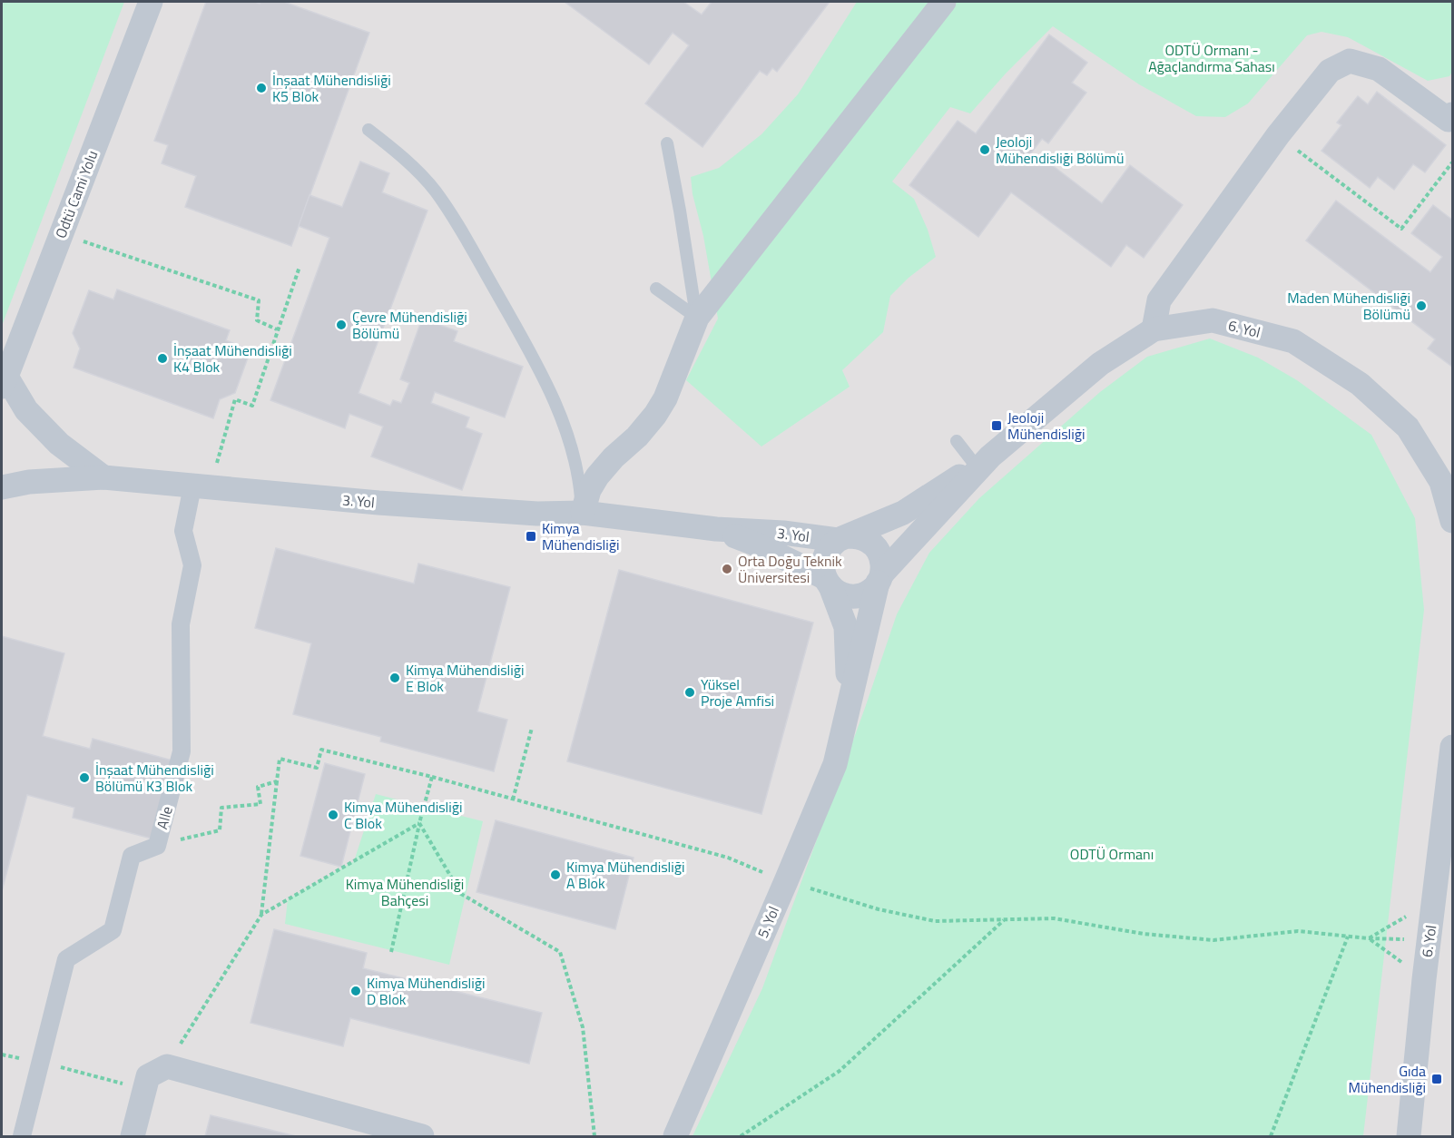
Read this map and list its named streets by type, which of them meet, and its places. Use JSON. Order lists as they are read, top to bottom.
{
  "streets": {
    "street": [
      "Odtü Cami Yolu",
      "6. Yol",
      "3. Yol",
      "Alle",
      "5. Yol"
    ]
  },
  "crossings": [
    ["6. Yol", "3. Yol"],
    ["6. Yol", "5. Yol"],
    ["3. Yol", "Alle"],
    ["3. Yol", "5. Yol"]
  ],
  "parks": ["ODTÜ Ormanı - Ağaçlandırma Sahası", "ODTÜ Ormanı", "Kimya Mühendisliği Bahçesi"],
  "places": {
    "other": [
      "İnşaat Mühendisliği K5 Blok",
      "Jeoloji Mühendisliği Bölümü",
      "Maden Mühendisliği Bölümü",
      "Çevre Mühendisliği Bölümü",
      "İnşaat Mühendisliği K4 Blok",
      "Orta Doğu Teknik Üniversitesi",
      "Kimya Mühendisliği E Blok",
      "Yüksel Proje Amfisi",
      "İnşaat Mühendisliği Bölümü K3 Blok",
      "Kimya Mühendisliği C Blok",
      "Kimya Mühendisliği A Blok",
      "Kimya Mühendisliği D Blok"
    ],
    "transit": ["Jeoloji Mühendisliği", "Kimya Mühendisliği", "Gıda Mühendisliği"]
  }
}
